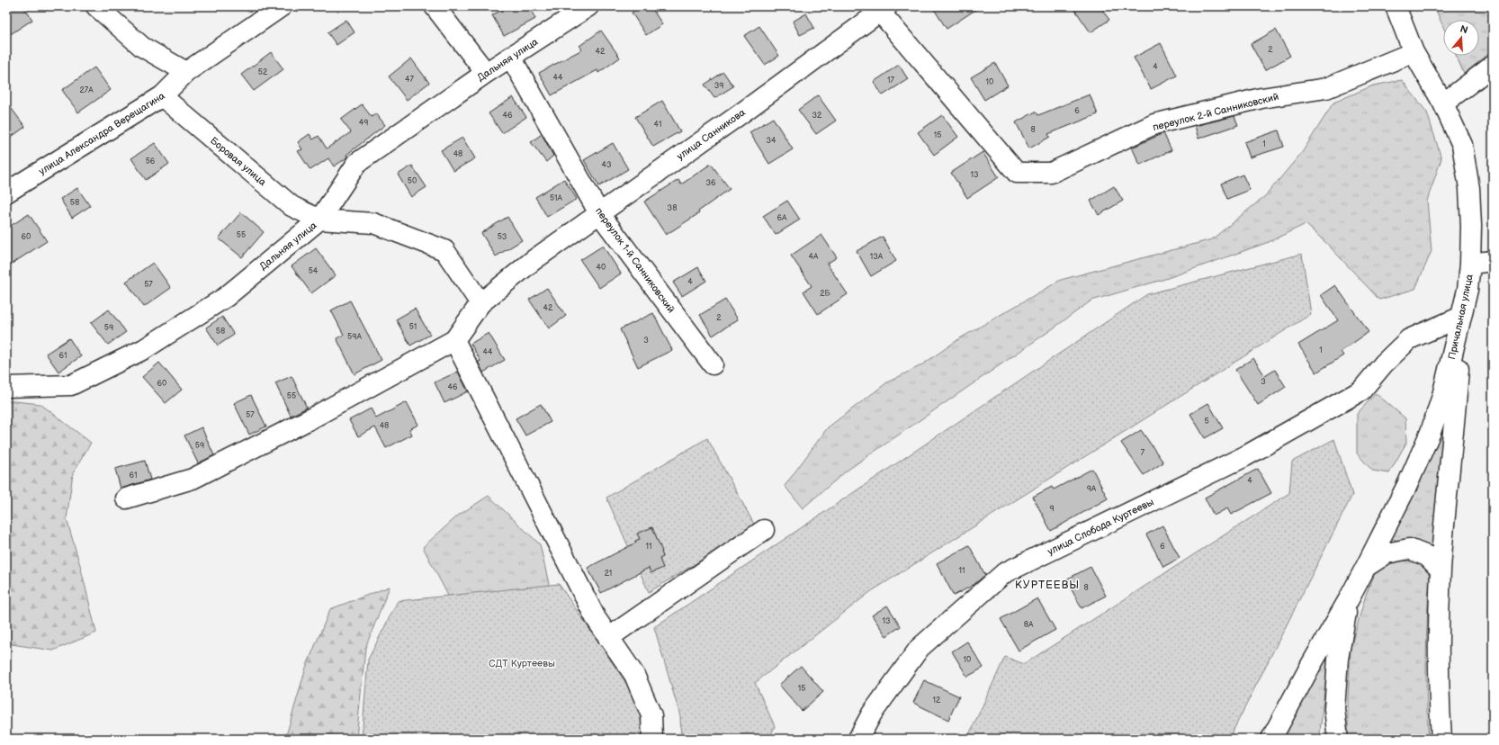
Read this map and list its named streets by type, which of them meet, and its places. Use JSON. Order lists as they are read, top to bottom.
{
  "streets": {
    "street": [
      "Дальняя улица",
      "переулок 2-й Санниковский",
      "улица Александра Верещагина",
      "улица Санникова",
      "Боровая улица",
      "переулок 1-й Санниковский",
      "Причальная улица",
      "улица Слобода Куртеевы"
    ]
  },
  "crossings": [
    ["Дальняя улица", "Боровая улица"],
    ["Дальняя улица", "переулок 1-й Санниковский"],
    ["переулок 2-й Санниковский", "улица Санникова"],
    ["переулок 2-й Санниковский", "Причальная улица"],
    ["улица Александра Верещагина", "Боровая улица"],
    ["улица Санникова", "переулок 1-й Санниковский"],
    ["Причальная улица", "улица Слобода Куртеевы"]
  ],
  "districts": ["КУРТЕЕВЫ"],
  "parks": ["СДТ Куртеевы"],
  "house_numbers": [
    "2",
    "42",
    "4",
    "52",
    "44",
    "47",
    "17",
    "10",
    "39",
    "27А",
    "6",
    "46",
    "32",
    "49",
    "41",
    "8",
    "15",
    "34",
    "1",
    "48",
    "56",
    "43",
    "13",
    "50",
    "36",
    "51А",
    "58",
    "38",
    "6А",
    "55",
    "60",
    "53",
    "4А",
    "13А",
    "40",
    "54",
    "4",
    "57",
    "2Б",
    "42",
    "2",
    "51",
    "59",
    "58",
    "59А",
    "3",
    "1",
    "44",
    "61",
    "3",
    "60",
    "46",
    "55",
    "57",
    "5",
    "48",
    "59",
    "7",
    "61",
    "4",
    "9А",
    "9",
    "11",
    "6",
    "11",
    "21",
    "8",
    "13",
    "8А",
    "10",
    "15",
    "12"
  ],
  "north": "top"
}
